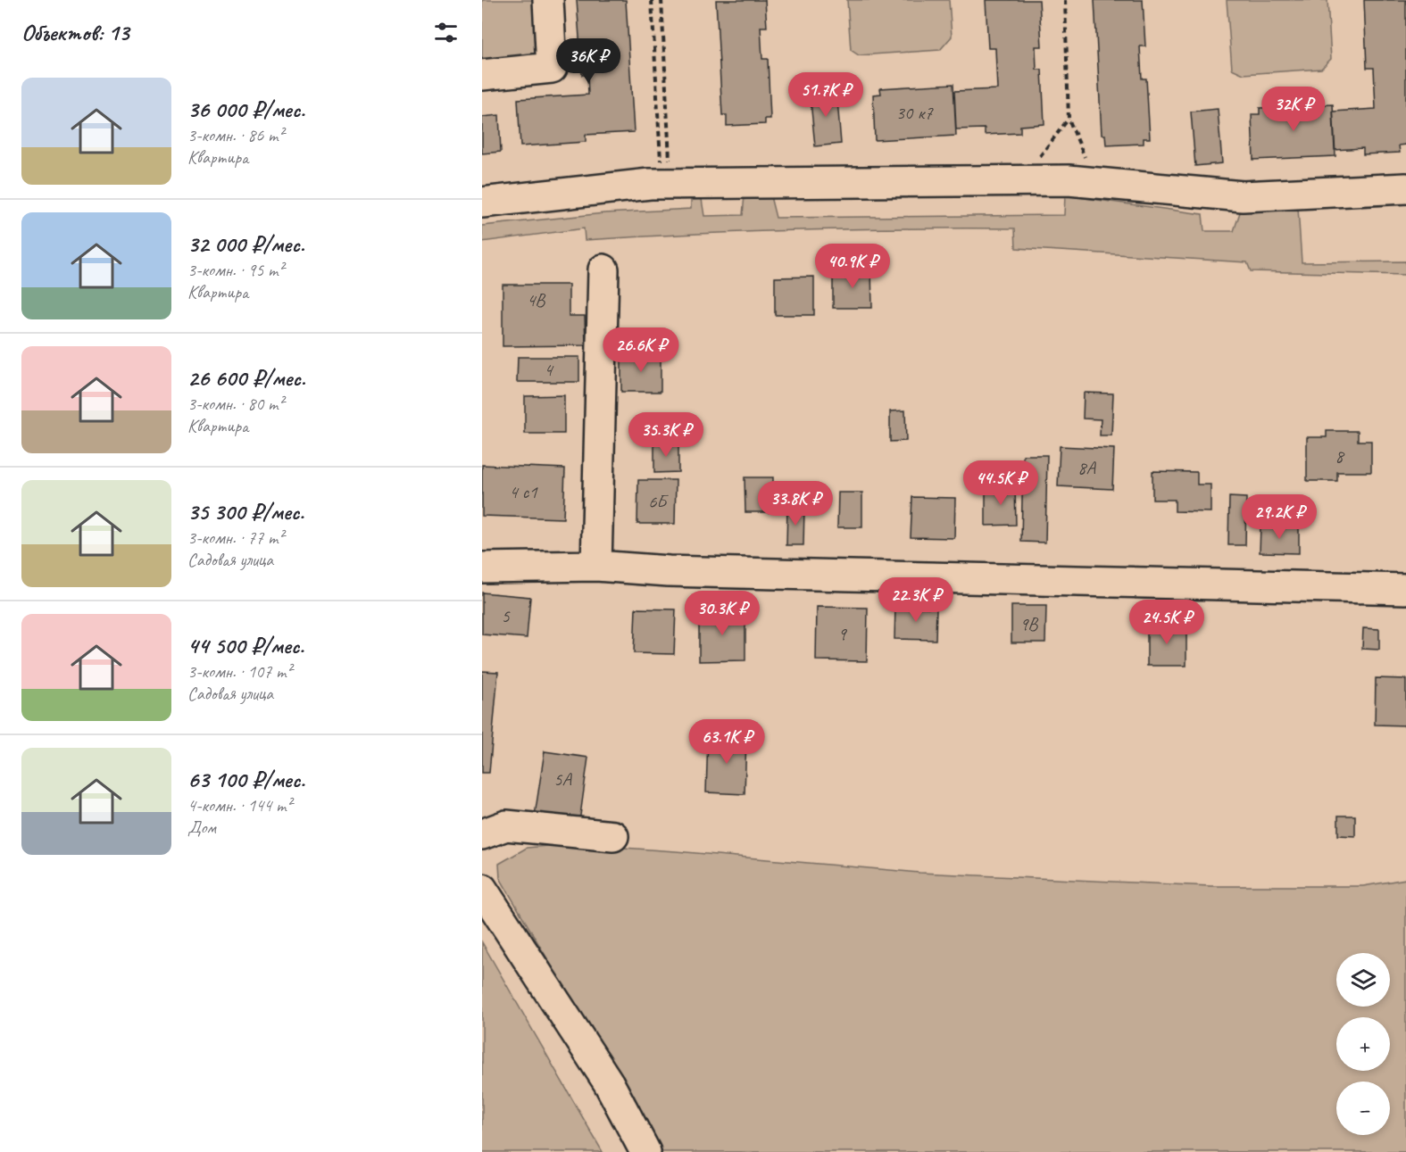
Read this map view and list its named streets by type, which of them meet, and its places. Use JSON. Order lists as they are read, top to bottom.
{
  "house_numbers": [
    "30 к7",
    "4В",
    "4",
    "8",
    "8А",
    "4 с1",
    "6Б",
    "5",
    "9В",
    "9",
    "5А"
  ],
  "page": {
    "heading": "Объектов: 13",
    "price": [
      "36K ₽",
      "51.7K ₽",
      "32K ₽",
      "40.9K ₽",
      "26.6K ₽",
      "35.3K ₽",
      "44.5K ₽",
      "33.8K ₽",
      "29.2K ₽",
      "22.3K ₽",
      "30.3K ₽",
      "24.5K ₽",
      "63.1K ₽"
    ],
    "list": [
      {
        "name": "36 000 ₽/мес.",
        "note": "3-комн. · 86 m² · Квартира"
      },
      {
        "name": "32 000 ₽/мес.",
        "note": "3-комн. · 95 m² · Квартира"
      },
      {
        "name": "26 600 ₽/мес.",
        "note": "3-комн. · 80 m² · Квартира"
      },
      {
        "name": "35 300 ₽/мес.",
        "note": "3-комн. · 77 m² · Садовая улица"
      },
      {
        "name": "44 500 ₽/мес.",
        "note": "3-комн. · 107 m² · Садовая улица"
      },
      {
        "name": "63 100 ₽/мес.",
        "note": "4-комн. · 144 m² · Дом"
      }
    ],
    "map_buttons": ["+", "−"]
  }
}
